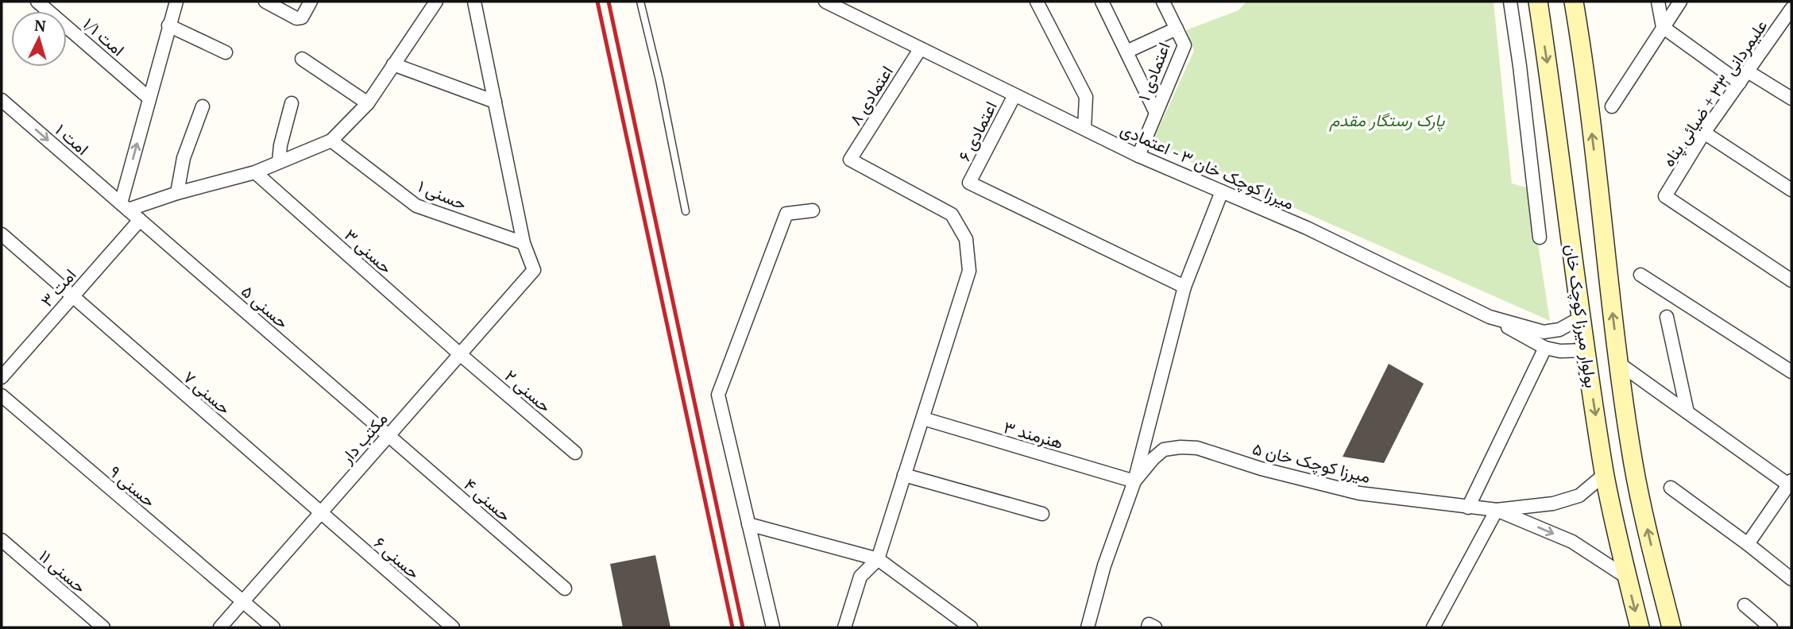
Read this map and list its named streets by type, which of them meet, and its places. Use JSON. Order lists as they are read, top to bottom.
{
  "streets": {
    "main road": ["بولوار میرزا کوچک خان"],
    "street": [
      "امت ۱/۱",
      "اعتمادی ۱",
      "علیمردانی ۳۳ + ضیائی پناه",
      "اعتمادی ۸",
      "اعتمادی ۶",
      "امت ۱",
      "میرزا کوچک خان ۳ - اعتمادی",
      "حسنی ۱",
      "حسنی ۳",
      "امت ۳",
      "حسنی ۵",
      "حسنی ۲",
      "حسنی ۷",
      "هنرمند ۳",
      "مکتب دار",
      "میرزا کوچک خان ۵",
      "حسنی ۹",
      "حسنی ۴",
      "حسنی ۶",
      "حسنی ۱۱"
    ]
  },
  "crossings": [
    ["اعتمادی ۱", "میرزا کوچک خان ۳ - اعتمادی"],
    ["اعتمادی ۸", "میرزا کوچک خان ۳ - اعتمادی"],
    ["اعتمادی ۸", "هنرمند ۳"],
    ["اعتمادی ۶", "میرزا کوچک خان ۳ - اعتمادی"],
    ["امت ۱", "حسنی ۵"],
    ["میرزا کوچک خان ۳ - اعتمادی", "بولوار میرزا کوچک خان"],
    ["حسنی ۱", "مکتب دار"],
    ["حسنی ۳", "حسنی ۲"],
    ["حسنی ۳", "مکتب دار"],
    ["امت ۳", "حسنی ۵"],
    ["امت ۳", "حسنی ۷"],
    ["حسنی ۵", "مکتب دار"],
    ["حسنی ۵", "حسنی ۴"],
    ["بولوار میرزا کوچک خان", "میرزا کوچک خان ۵"],
    ["حسنی ۲", "مکتب دار"],
    ["حسنی ۷", "مکتب دار"],
    ["حسنی ۷", "حسنی ۶"],
    ["هنرمند ۳", "میرزا کوچک خان ۵"],
    ["مکتب دار", "حسنی ۹"],
    ["مکتب دار", "حسنی ۴"],
    ["مکتب دار", "حسنی ۶"]
  ],
  "one_way": ["امت ۱"],
  "parks": ["پارک رستگار مقدم"],
  "north": "top"
}
